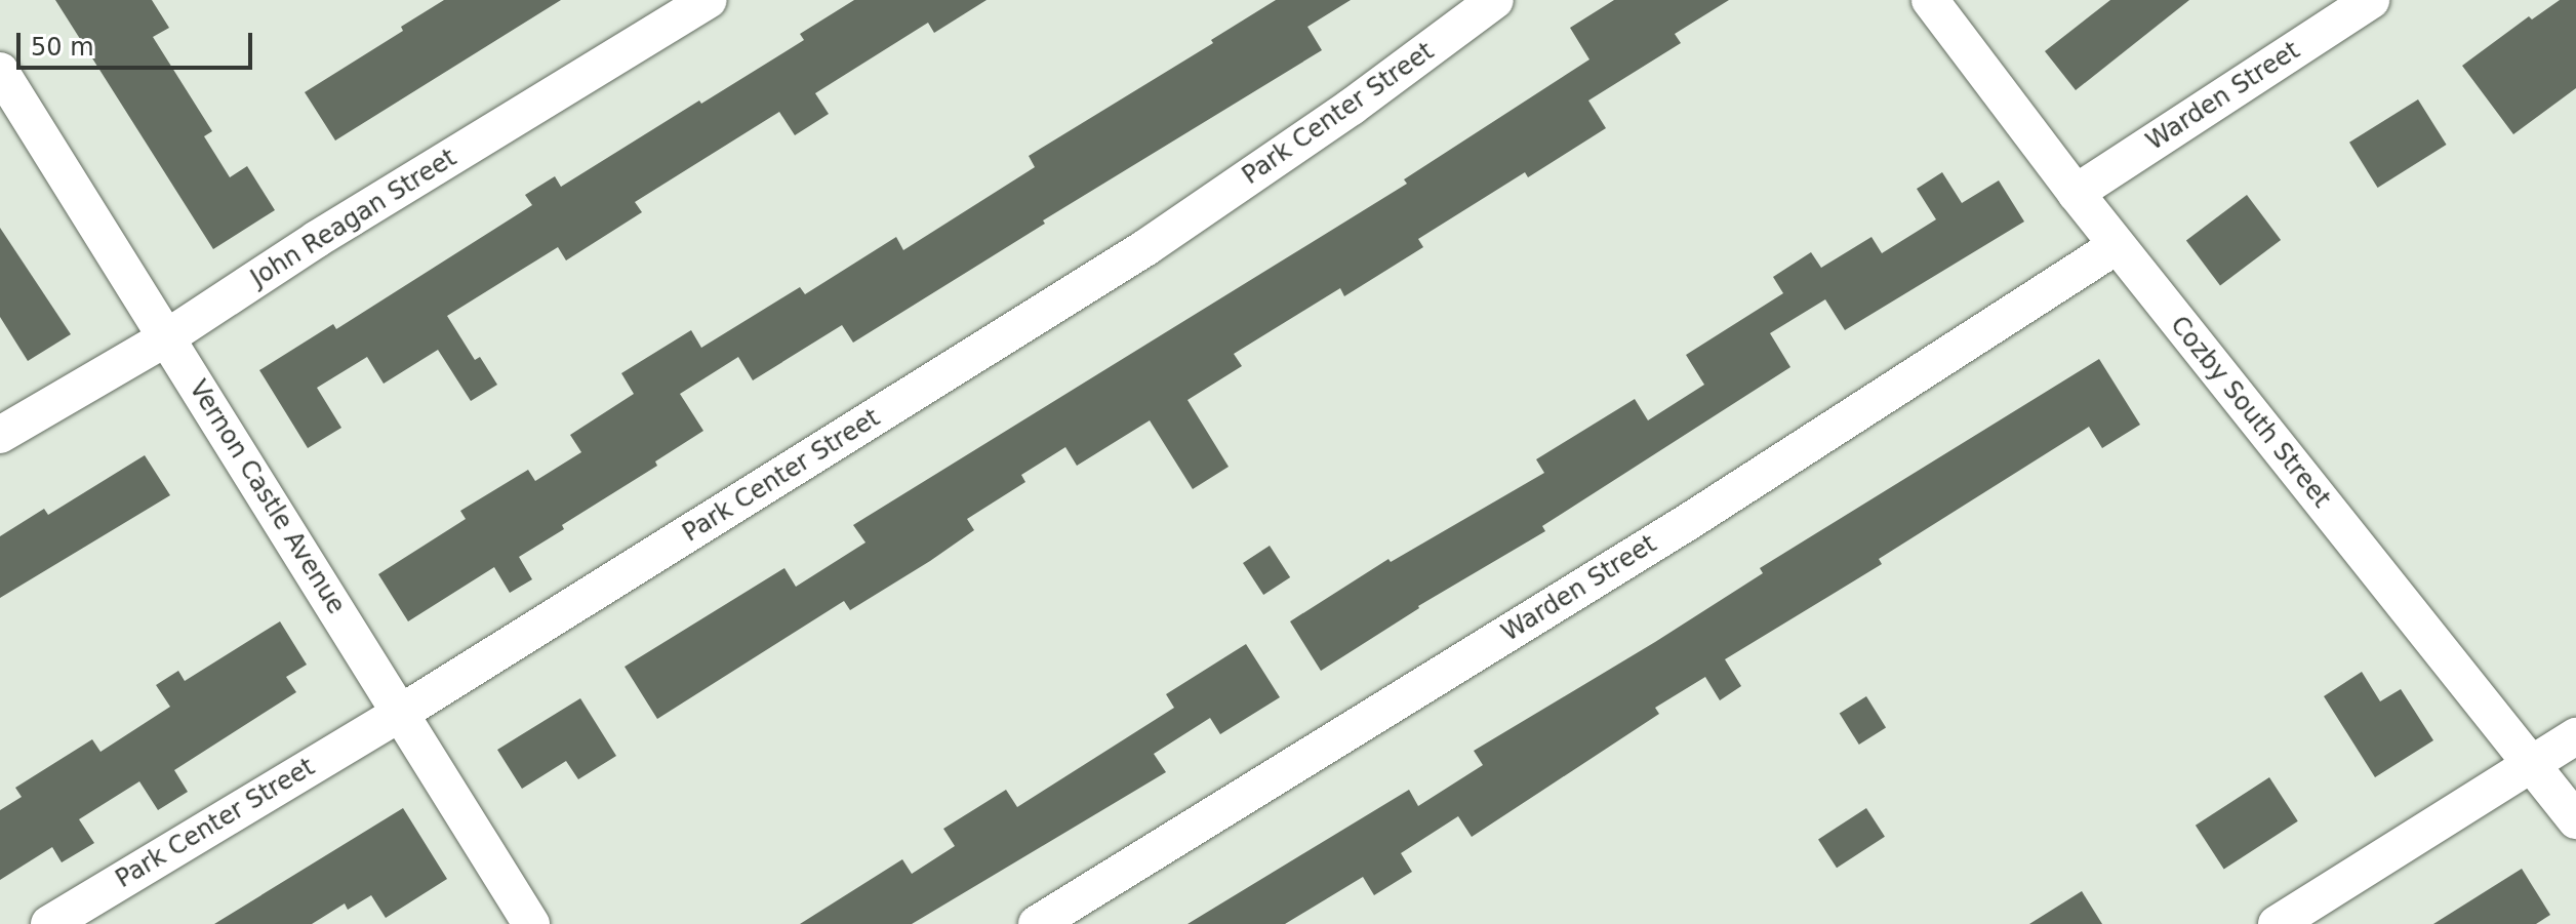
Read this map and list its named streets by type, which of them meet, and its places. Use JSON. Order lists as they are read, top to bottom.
{
  "streets": {
    "street": [
      "Warden Street",
      "Park Center Street",
      "John Reagan Street",
      "Cozby South Street",
      "Vernon Castle Avenue"
    ]
  },
  "crossings": [
    ["Warden Street", "Cozby South Street"],
    ["Park Center Street", "Vernon Castle Avenue"],
    ["John Reagan Street", "Vernon Castle Avenue"]
  ],
  "scale_bar": "50 m"
}
